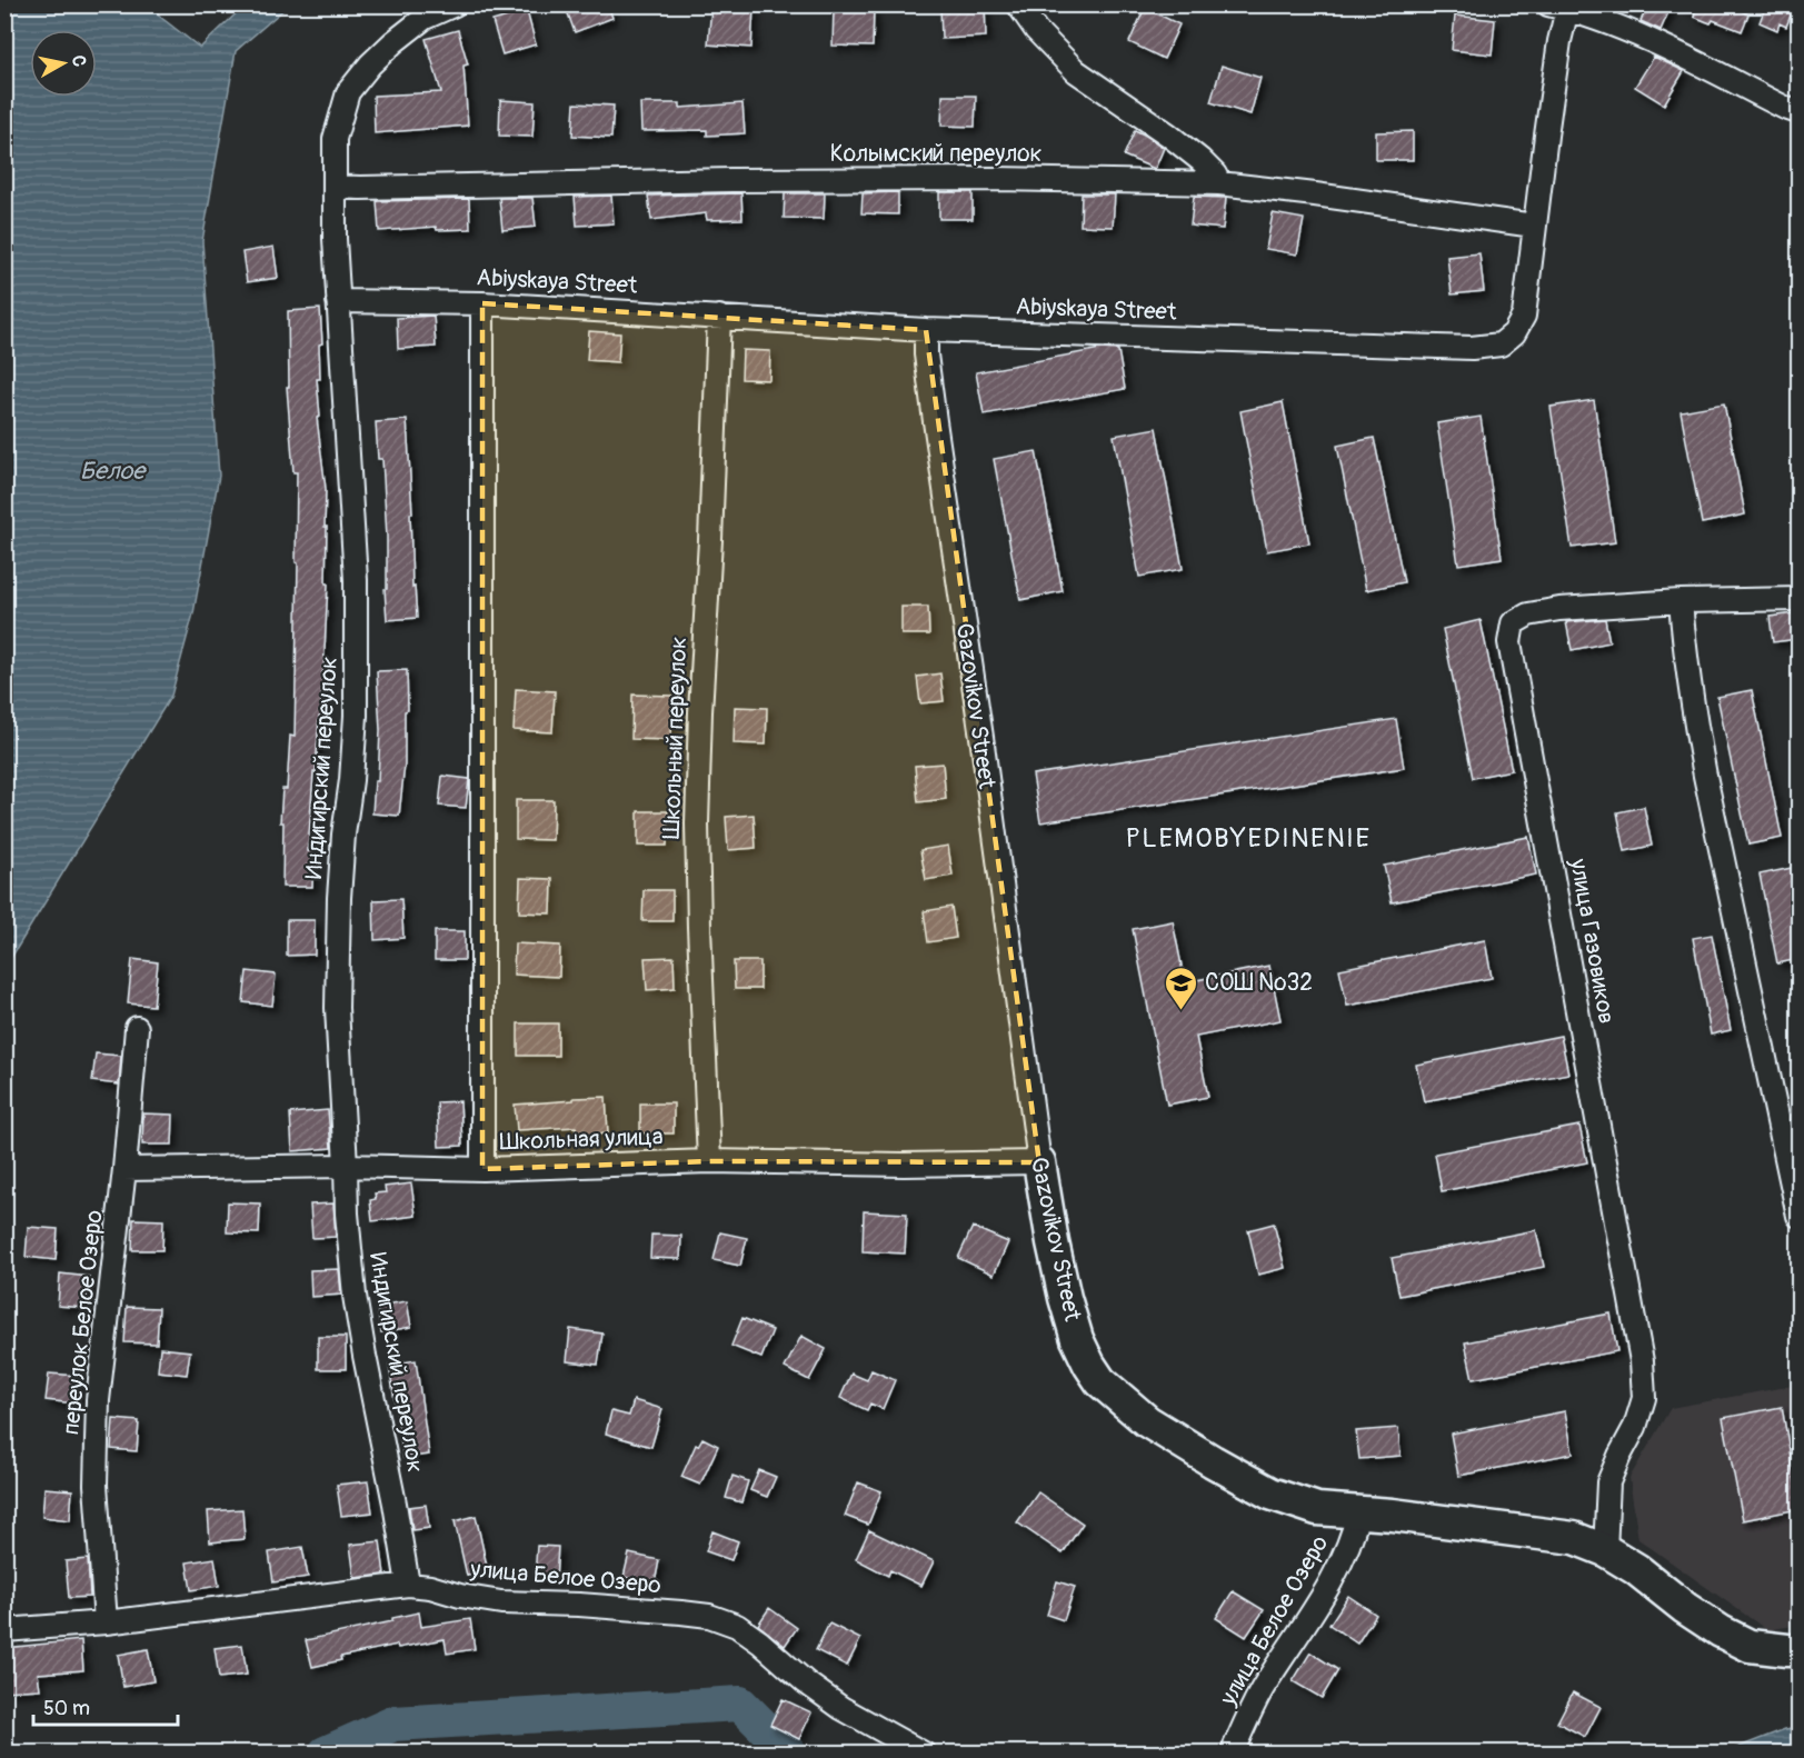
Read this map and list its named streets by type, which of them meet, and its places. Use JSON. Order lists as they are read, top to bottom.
{
  "streets": {
    "street": [
      "Колымский переулок",
      "Abiyskaya Street",
      "Gazovikov Street",
      "Школьный переулок",
      "Индигирский переулок",
      "улица Газовиков",
      "Школьная улица",
      "переулок Белое Озеро",
      "улица Белое Озеро"
    ]
  },
  "crossings": [
    ["Колымский переулок", "Abiyskaya Street"],
    ["Колымский переулок", "Индигирский переулок"],
    ["Abiyskaya Street", "Gazovikov Street"],
    ["Abiyskaya Street", "Школьный переулок"],
    ["Abiyskaya Street", "Индигирский переулок"],
    ["Gazovikov Street", "улица Газовиков"],
    ["Gazovikov Street", "Школьная улица"],
    ["Gazovikov Street", "улица Белое Озеро"],
    ["Школьный переулок", "Школьная улица"],
    ["Индигирский переулок", "Школьная улица"],
    ["Индигирский переулок", "улица Белое Озеро"],
    ["Школьная улица", "переулок Белое Озеро"],
    ["переулок Белое Озеро", "улица Белое Озеро"]
  ],
  "districts": ["PLEMOBYEDINENIE"],
  "water": ["Белое"],
  "places": {
    "school or university": ["СОШ №32"]
  },
  "scale_bar": "50 m",
  "north": "right"
}
